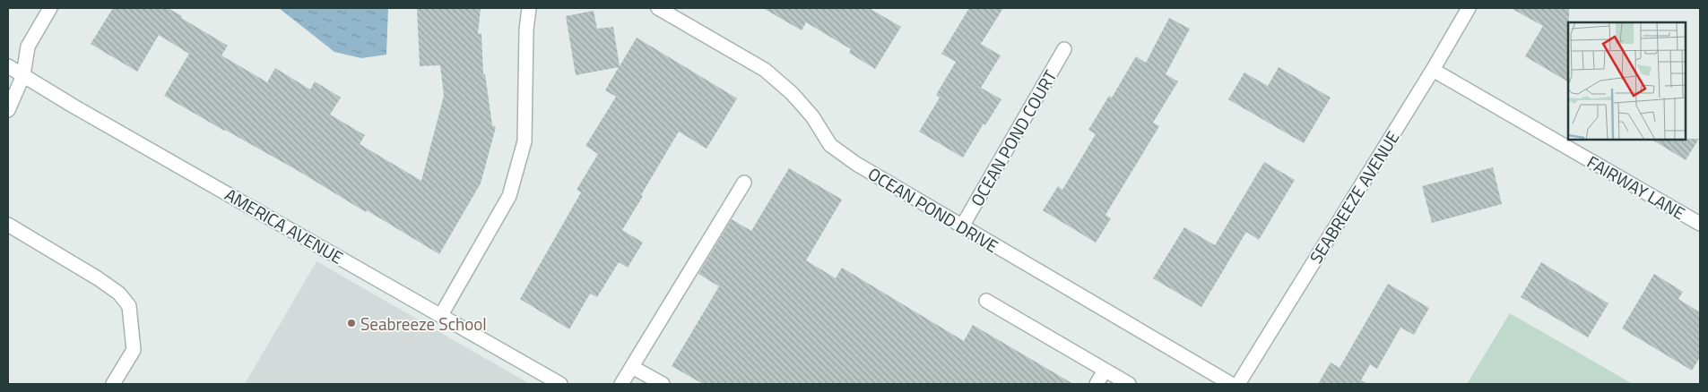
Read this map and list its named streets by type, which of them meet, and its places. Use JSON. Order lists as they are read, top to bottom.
{
  "streets": {
    "street": [
      "OCEAN POND COURT",
      "FAIRWAY LANE",
      "SEABREEZE AVENUE",
      "OCEAN POND DRIVE",
      "AMERICA AVENUE"
    ]
  },
  "crossings": [
    ["OCEAN POND COURT", "OCEAN POND DRIVE"],
    ["FAIRWAY LANE", "SEABREEZE AVENUE"]
  ],
  "places": ["Seabreeze School"]
}
